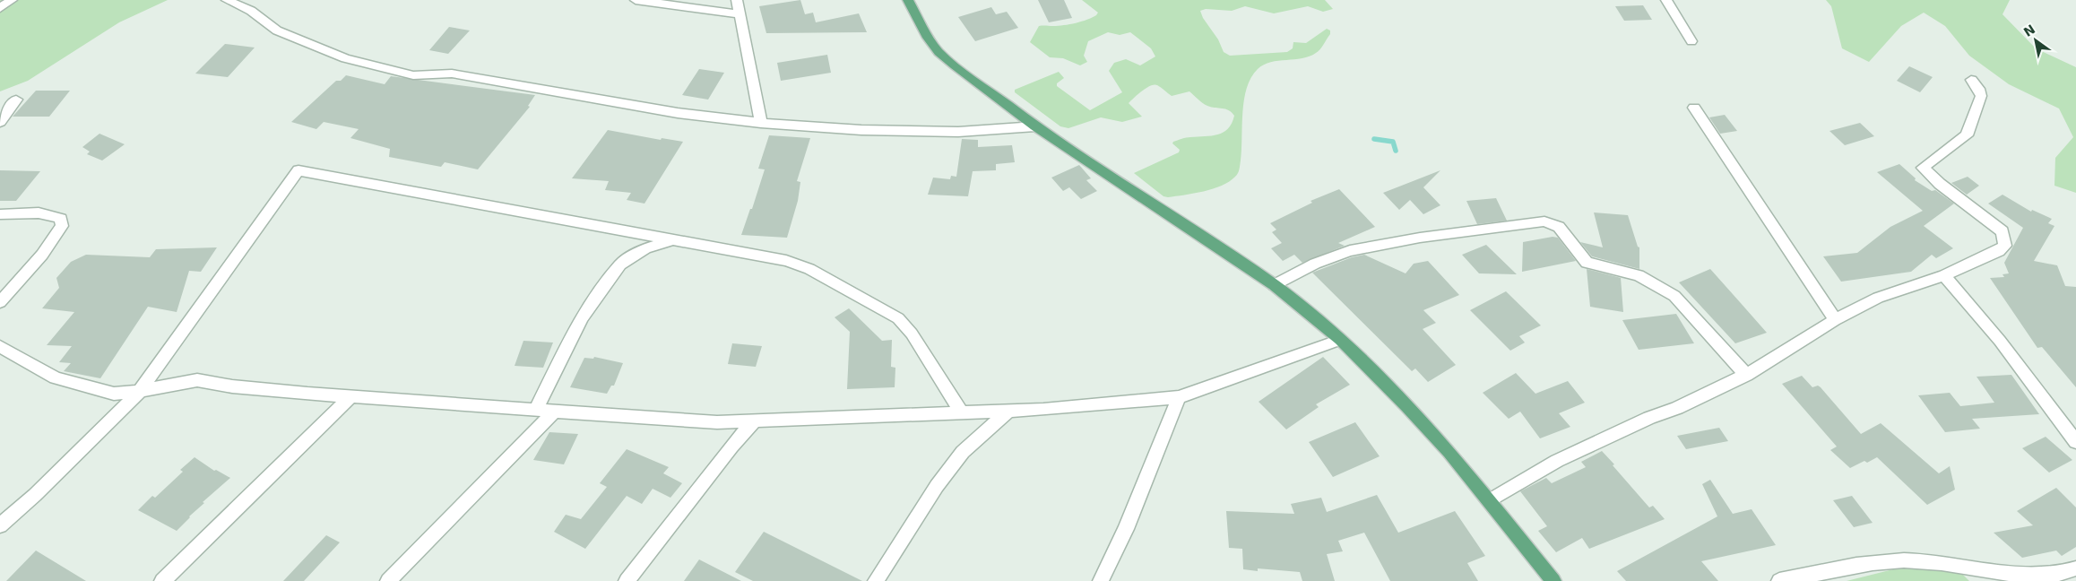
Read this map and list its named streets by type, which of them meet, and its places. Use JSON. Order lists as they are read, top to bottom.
{
  "north": "top left"
}
